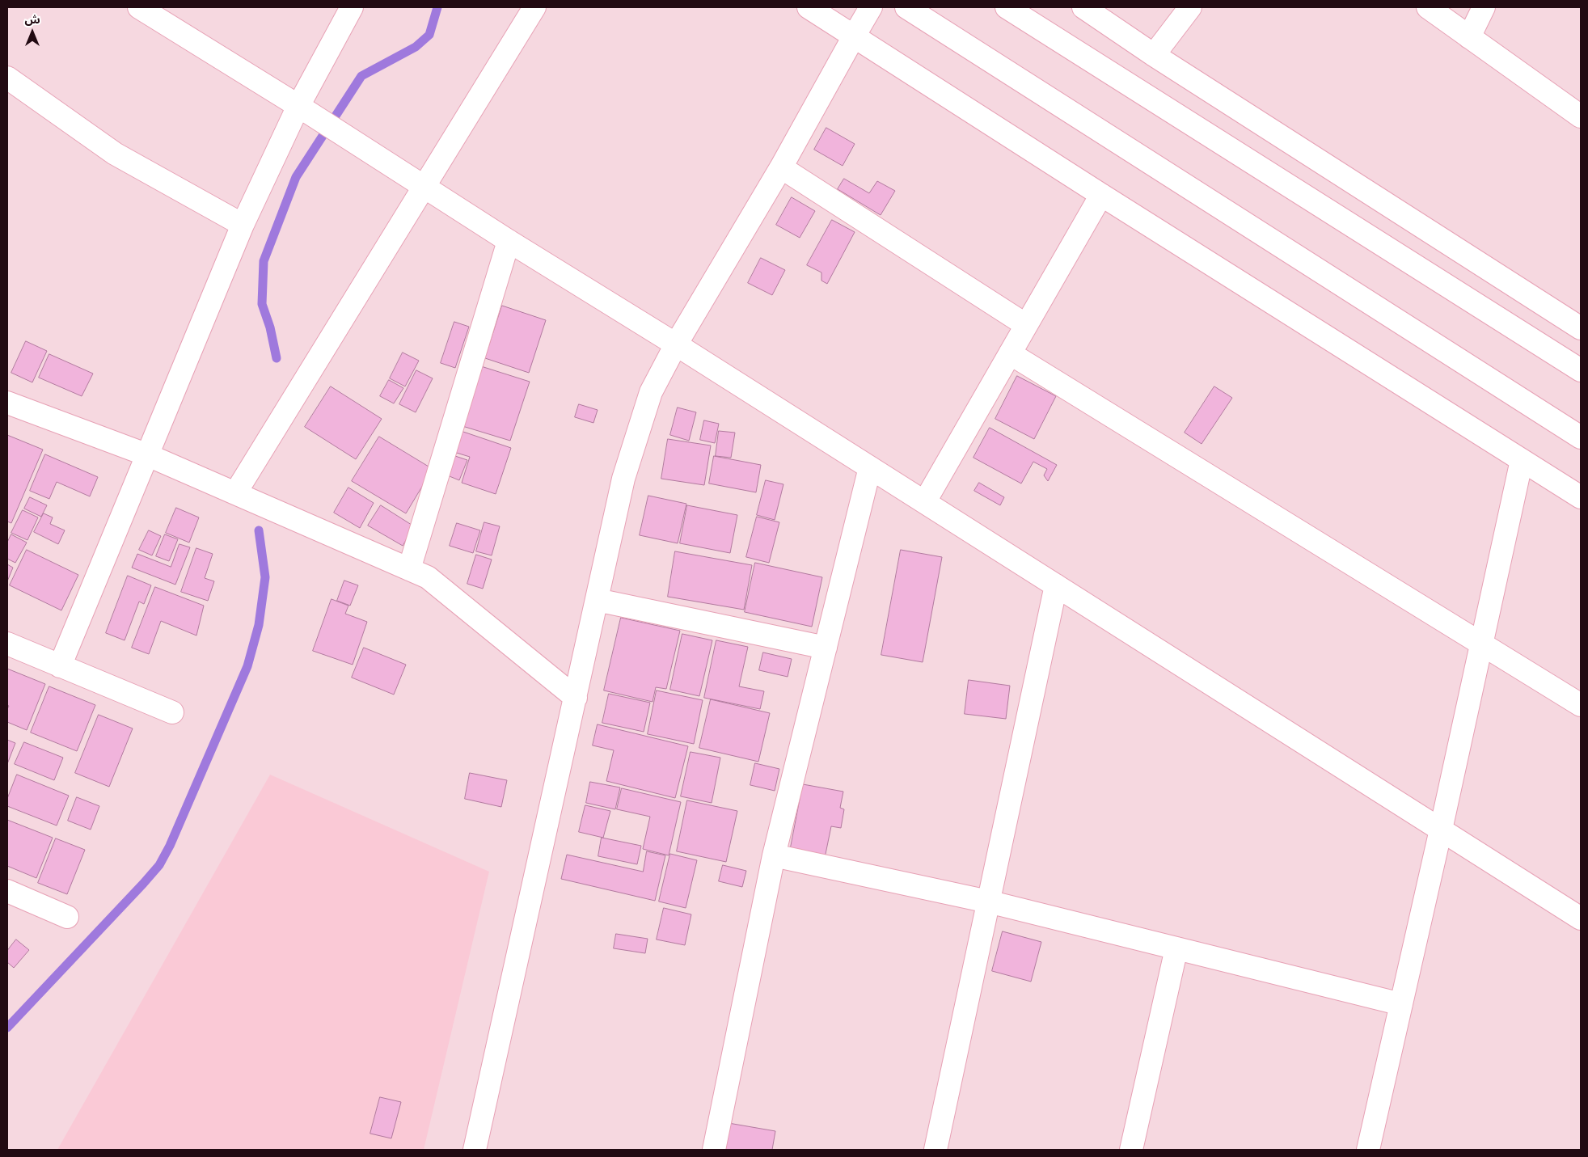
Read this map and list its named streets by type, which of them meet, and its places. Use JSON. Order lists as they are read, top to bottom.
{
  "north": "top"
}
